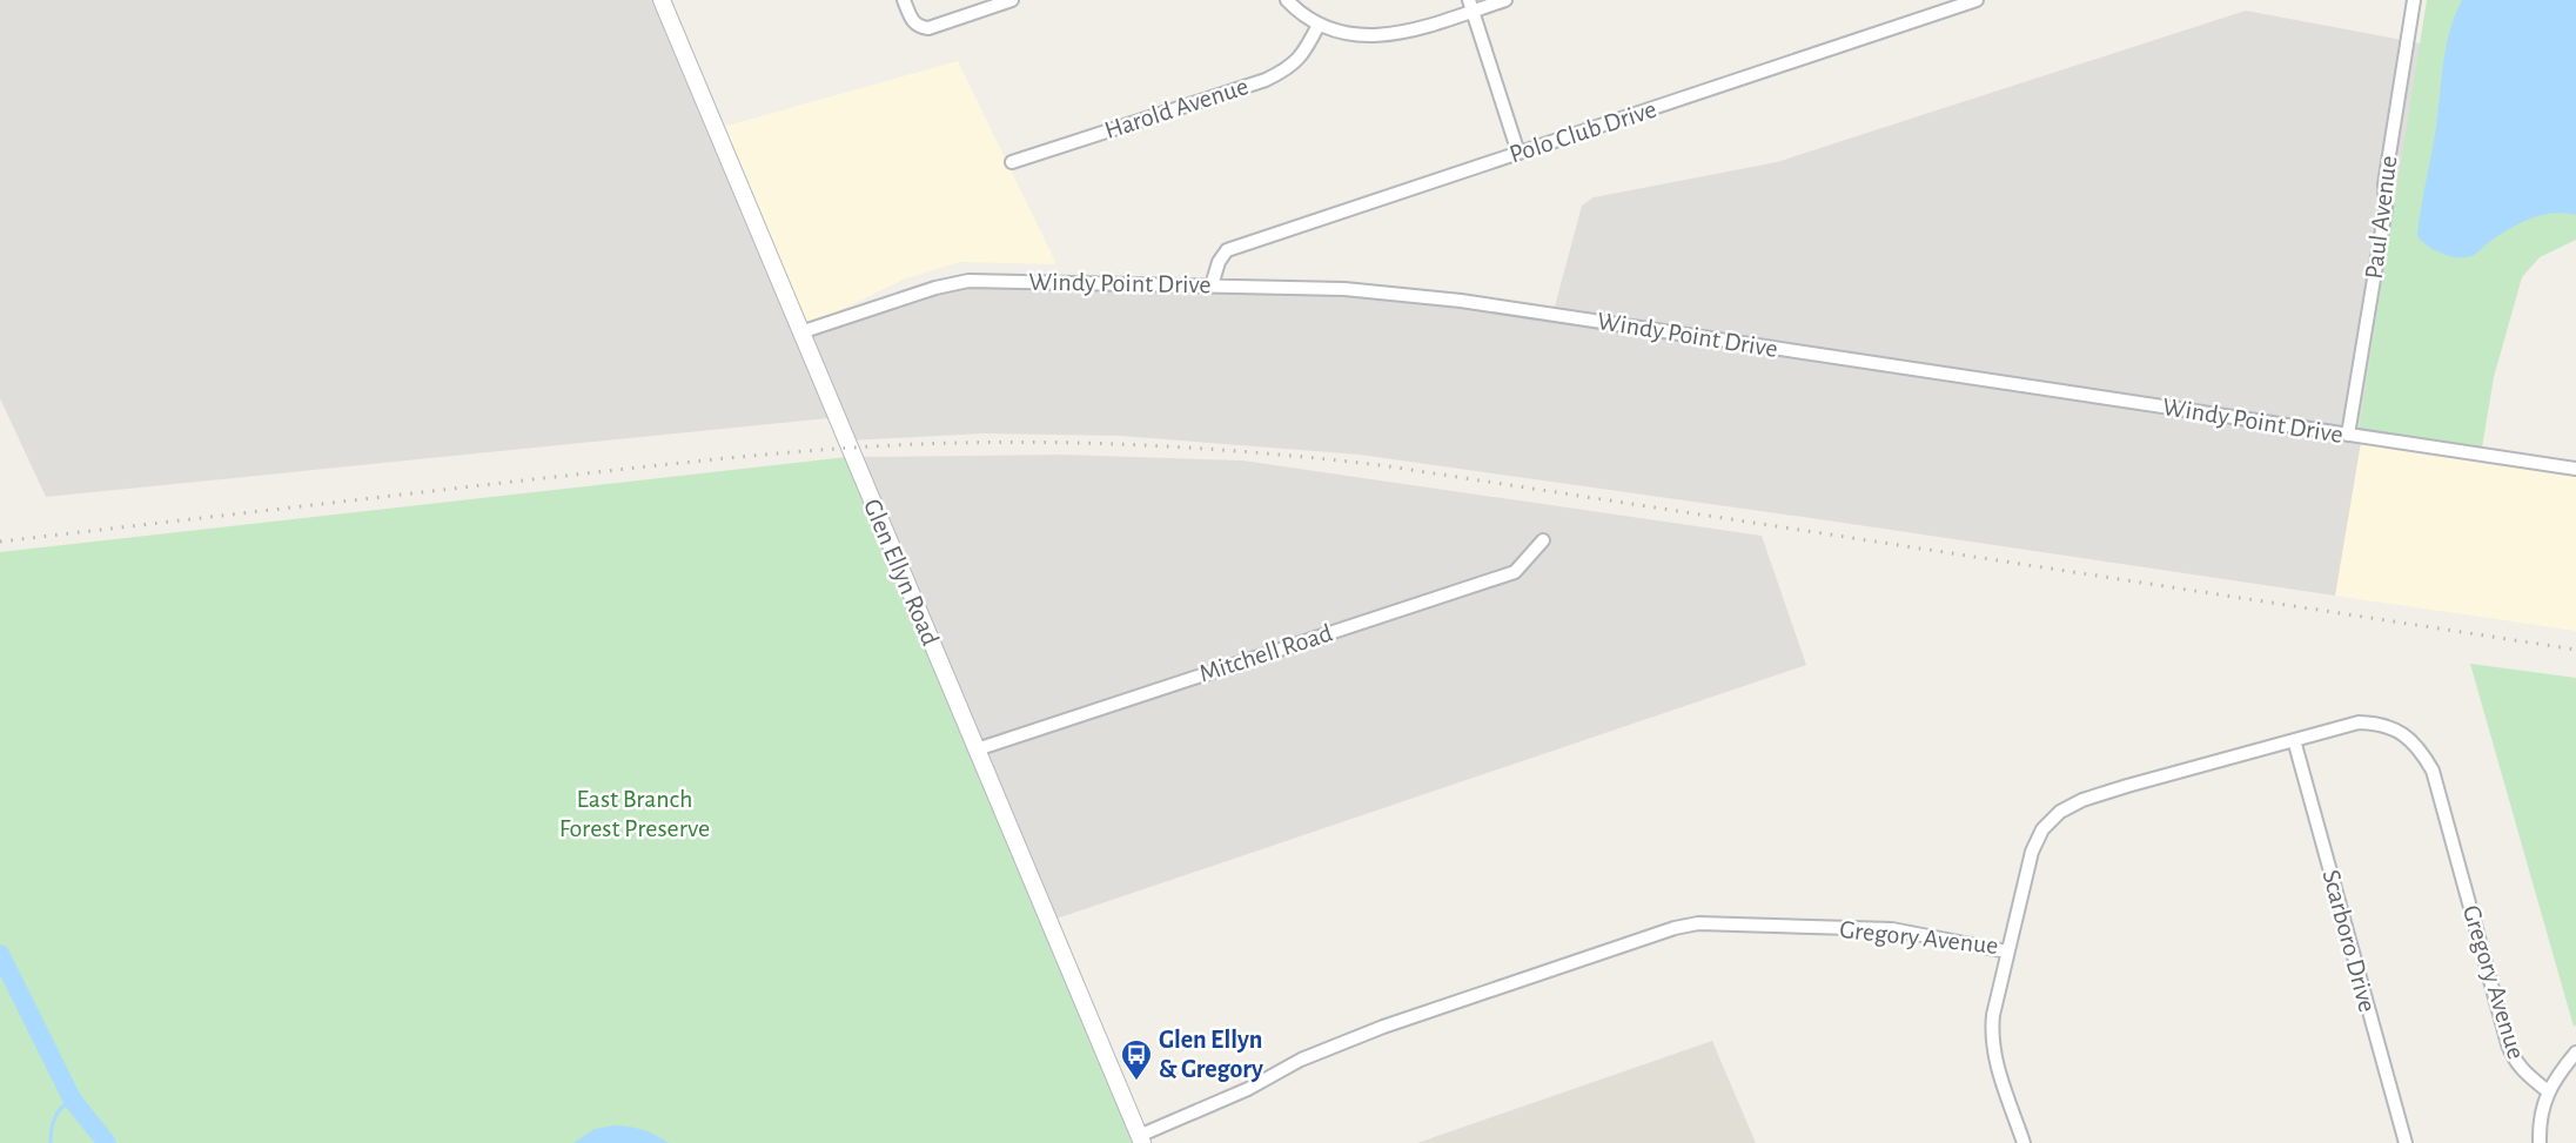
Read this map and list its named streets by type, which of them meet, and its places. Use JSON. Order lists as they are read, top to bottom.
{
  "streets": {
    "street": [
      "Harold Avenue",
      "Polo Club Drive",
      "Paul Avenue",
      "Windy Point Drive",
      "Glen Ellyn Road",
      "Mitchell Road",
      "Gregory Avenue",
      "Scarboro Drive"
    ]
  },
  "crossings": [
    ["Polo Club Drive", "Windy Point Drive"],
    ["Paul Avenue", "Windy Point Drive"],
    ["Windy Point Drive", "Glen Ellyn Road"],
    ["Glen Ellyn Road", "Mitchell Road"],
    ["Glen Ellyn Road", "Gregory Avenue"],
    ["Gregory Avenue", "Scarboro Drive"]
  ],
  "parks": ["East Branch Forest Preserve"],
  "places": {
    "bus stop": ["Glen Ellyn & Gregory"]
  }
}
